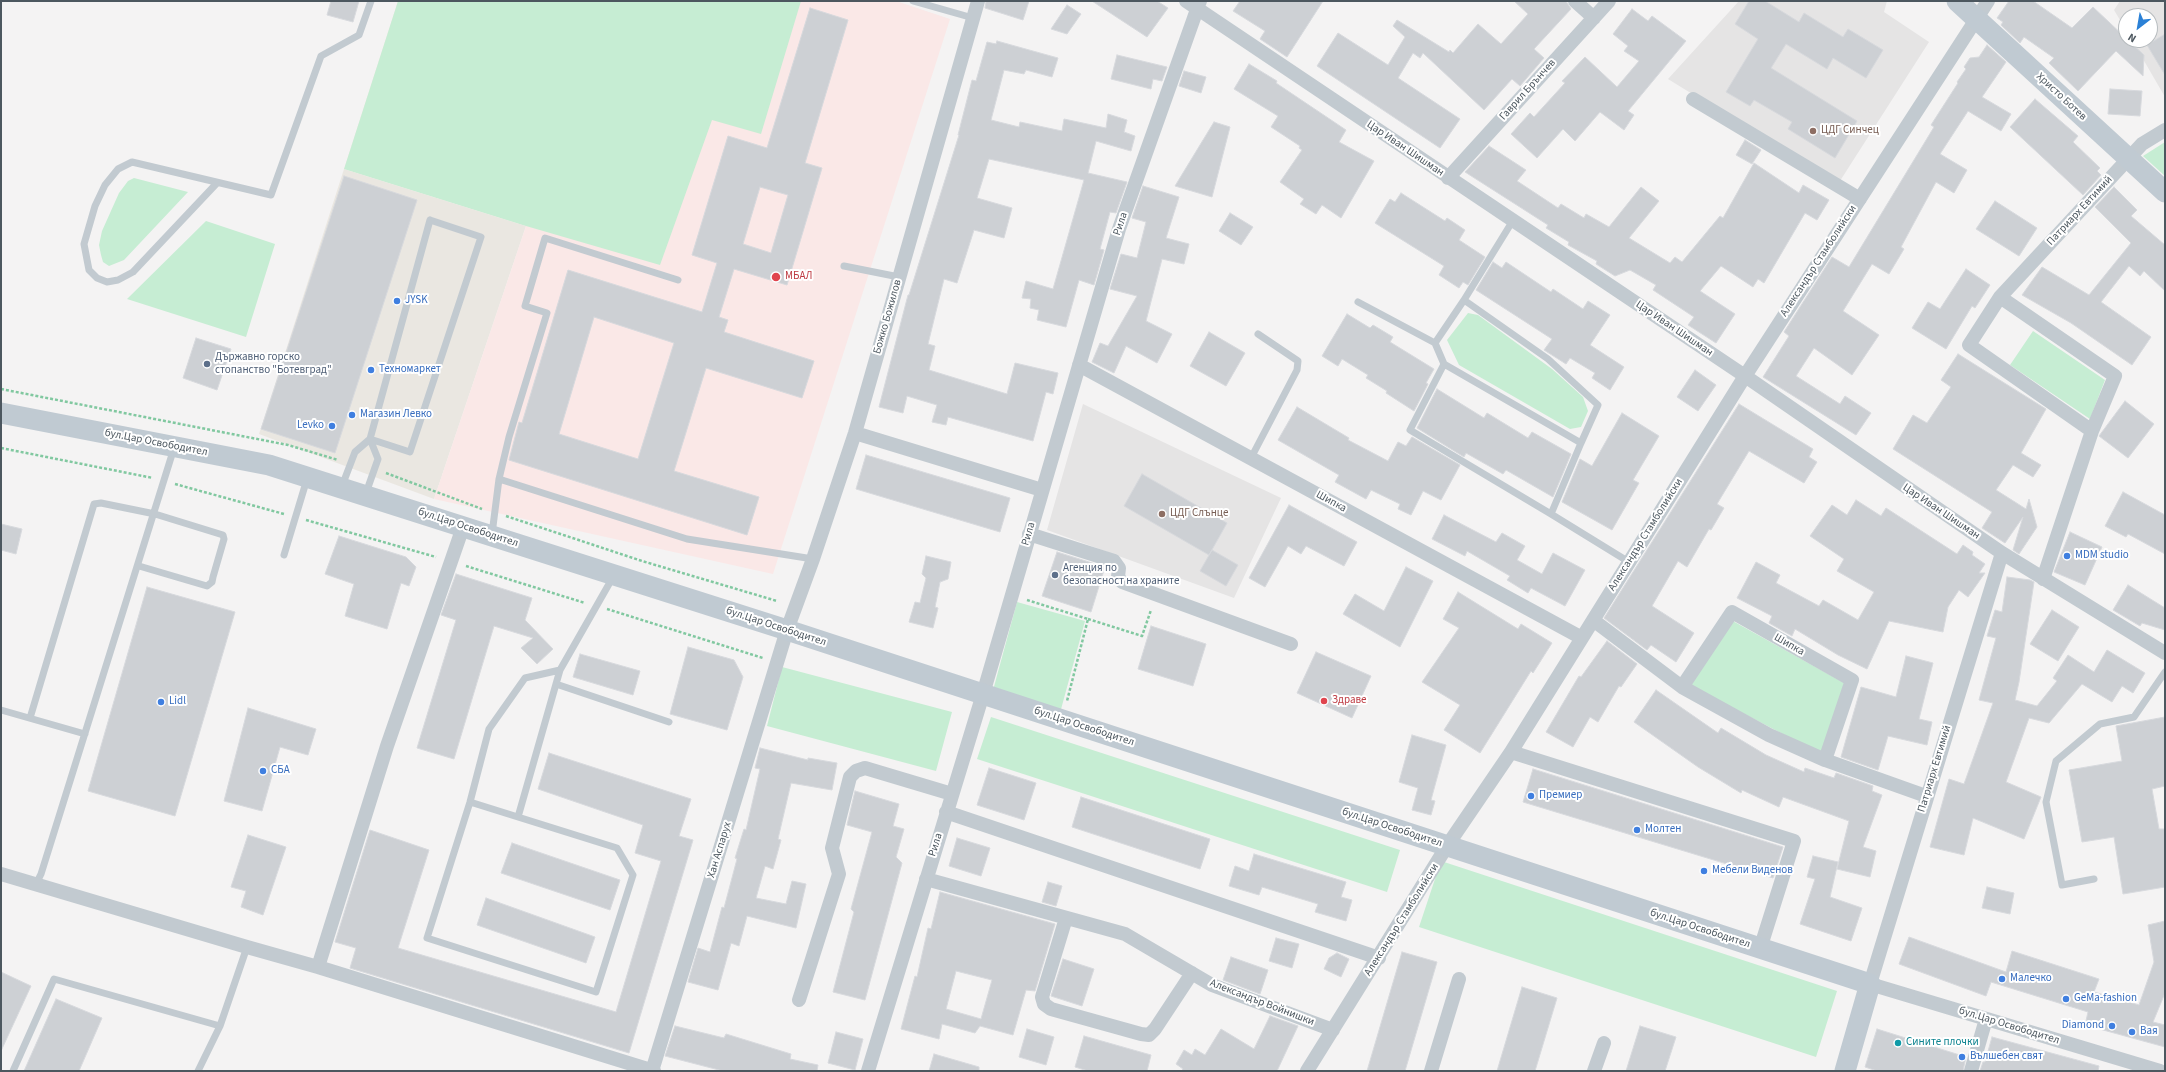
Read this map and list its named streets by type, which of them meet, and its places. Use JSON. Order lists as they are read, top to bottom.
{
  "streets": {
    "street": [
      "Гаврил Брънчев",
      "Христо Ботев",
      "Цар Иван Шишман",
      "Патриарх Евтимий",
      "Рила",
      "Александър Стамболийски",
      "Божко Божилов",
      "бул.Цар Освободител",
      "Шипка",
      "Хан Аспарух",
      "Александър Войнишки"
    ]
  },
  "crossings": [
    ["Гаврил Брънчев", "Цар Иван Шишман"],
    ["Христо Ботев", "Патриарх Евтимий"],
    ["Христо Ботев", "Александър Стамболийски"],
    ["Цар Иван Шишман", "Патриарх Евтимий"],
    ["Цар Иван Шишман", "Рила"],
    ["Цар Иван Шишман", "Александър Стамболийски"],
    ["Патриарх Евтимий", "бул.Цар Освободител"],
    ["Рила", "бул.Цар Освободител"],
    ["Рила", "Шипка"],
    ["Рила", "Александър Войнишки"],
    ["Александър Стамболийски", "бул.Цар Освободител"],
    ["Александър Стамболийски", "Шипка"],
    ["Александър Стамболийски", "Александър Войнишки"],
    ["Божко Божилов", "бул.Цар Освободител"],
    ["Божко Божилов", "Хан Аспарух"],
    ["бул.Цар Освободител", "Хан Аспарух"]
  ],
  "places": [
    "ЦДГ Синчец",
    "МБАЛ",
    "JYSK",
    "Държавно горско стопанство \"Ботевград\"",
    "Техномаркет",
    "Магазин Левко",
    "Levko",
    "ЦДГ Слънце",
    "MDM studio",
    "Агенция по безопасност на храните",
    "Здраве",
    "Lidl",
    "СБА",
    "Премиер",
    "Молтен",
    "Мебели Виденов",
    "Малечко",
    "GeMa-fashion",
    "Diamond",
    "Вая",
    "Сините плочки",
    "Вълшебен свят"
  ],
  "north": "bottom left"
}
